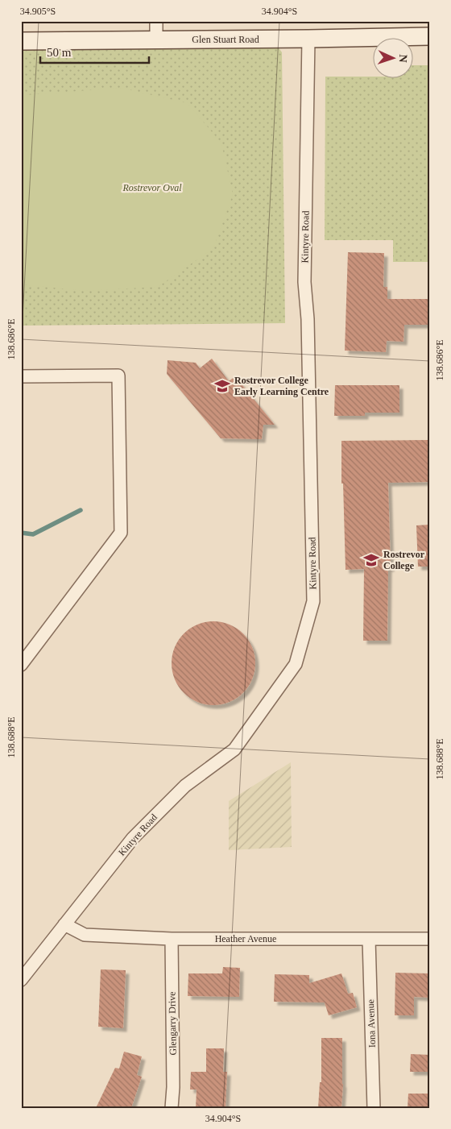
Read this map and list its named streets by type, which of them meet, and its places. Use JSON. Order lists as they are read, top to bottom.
{
  "streets": {
    "street": [
      "Glen Stuart Road",
      "Kintyre Road",
      "Heather Avenue",
      "Glengarry Drive",
      "Iona Avenue"
    ]
  },
  "crossings": [
    ["Glen Stuart Road", "Kintyre Road"],
    ["Kintyre Road", "Heather Avenue"],
    ["Heather Avenue", "Glengarry Drive"],
    ["Heather Avenue", "Iona Avenue"]
  ],
  "parks": ["Rostrevor Oval"],
  "places": {
    "school or university": ["Rostrevor College Early Learning Centre", "Rostrevor College"]
  },
  "scale_bar": "50 m",
  "north": "right",
  "coordinates": [
    "34.905°S",
    "34.904°S",
    "138.686°E",
    "138.688°E"
  ]
}
